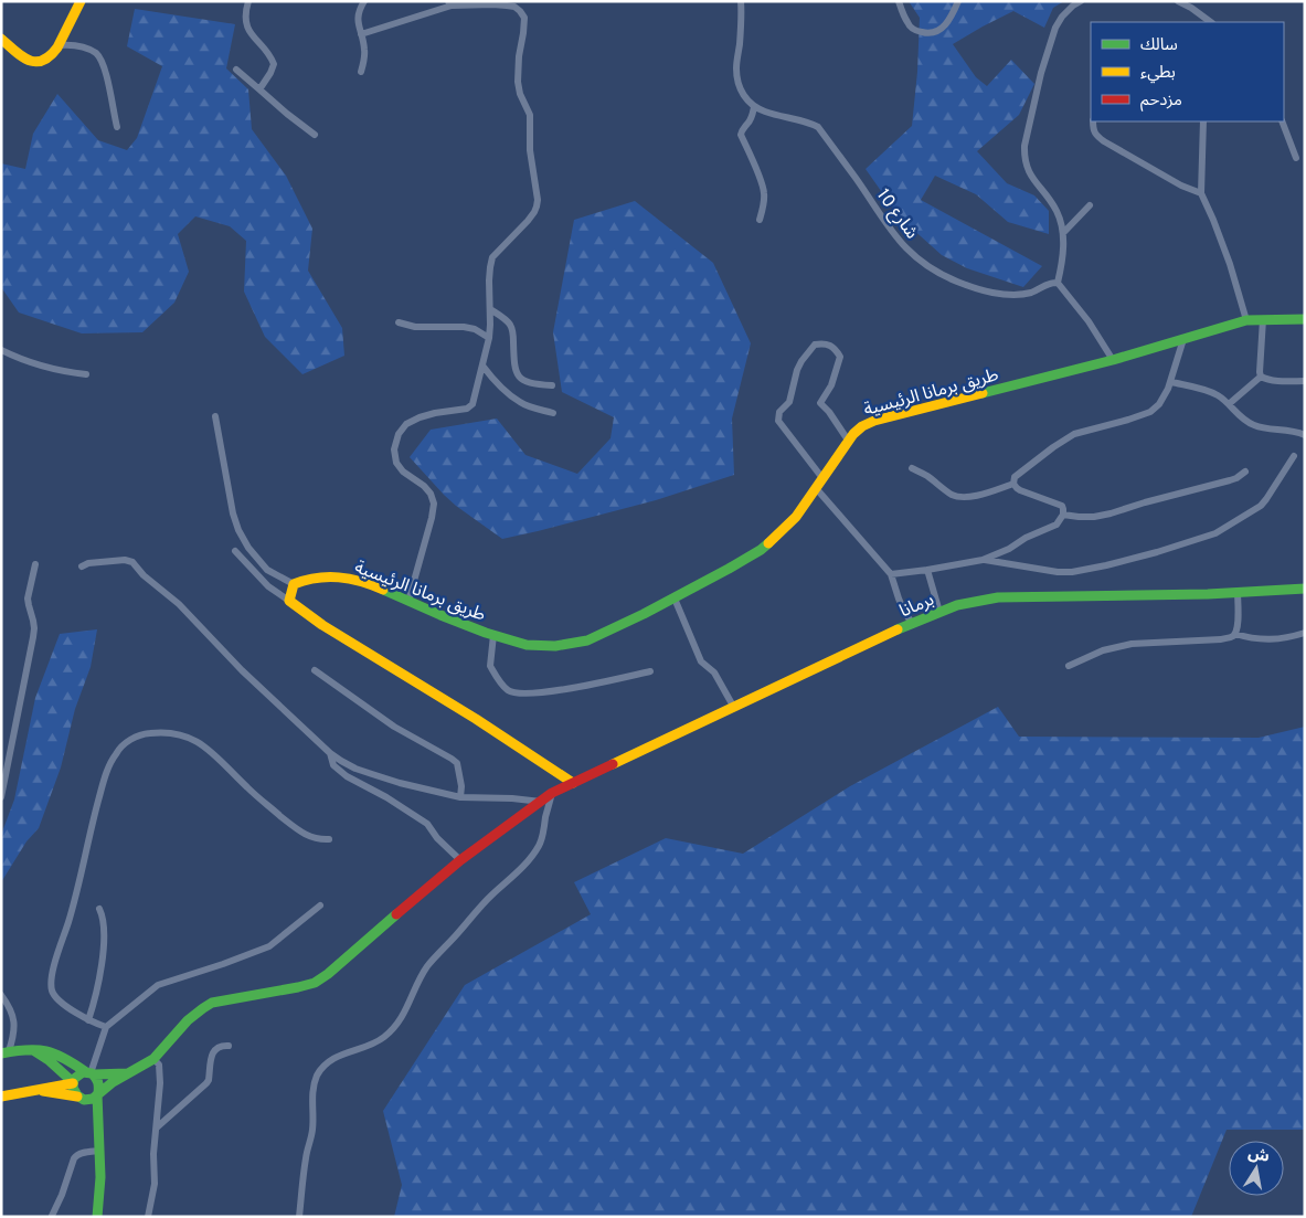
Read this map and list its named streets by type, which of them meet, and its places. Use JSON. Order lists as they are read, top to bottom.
{
  "streets": {
    "street": ["شارع 10", "طريق برمانا الرئيسية", "برمانا"]
  },
  "legend": ["سالك", "بطيء", "مزدحم"],
  "north": "top"
}
